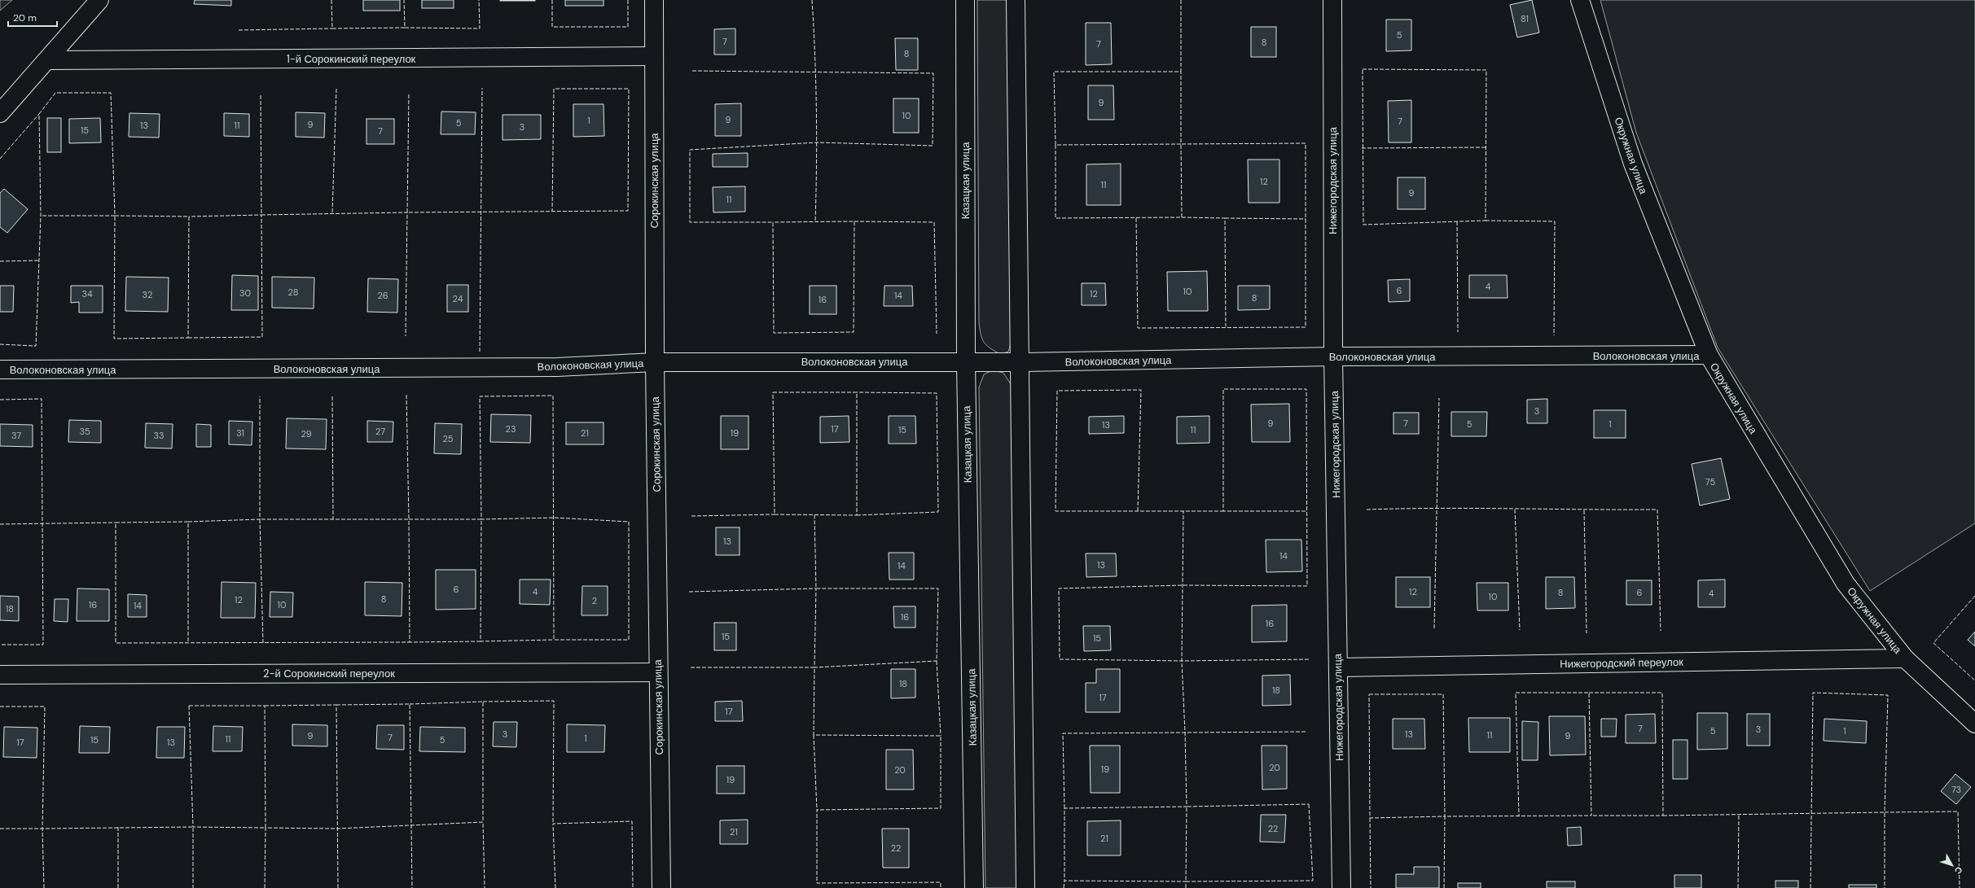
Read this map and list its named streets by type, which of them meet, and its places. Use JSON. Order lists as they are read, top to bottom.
{
  "streets": {
    "street": [
      "1-й Сорокинский переулок",
      "Окружная улица",
      "Сорокинская улица",
      "Казацкая улица",
      "Нижегородская улица",
      "Волоконовская улица",
      "Нижегородский переулок",
      "2-й Сорокинский переулок"
    ]
  },
  "crossings": [
    ["1-й Сорокинский переулок", "Сорокинская улица"],
    ["Окружная улица", "Волоконовская улица"],
    ["Окружная улица", "Нижегородский переулок"],
    ["Сорокинская улица", "Волоконовская улица"],
    ["Сорокинская улица", "2-й Сорокинский переулок"],
    ["Казацкая улица", "Волоконовская улица"],
    ["Нижегородская улица", "Волоконовская улица"],
    ["Нижегородская улица", "Нижегородский переулок"]
  ],
  "house_numbers": [
    "81",
    "5",
    "7",
    "8",
    "7",
    "8",
    "9",
    "10",
    "9",
    "1",
    "7",
    "5",
    "9",
    "13",
    "11",
    "3",
    "15",
    "7",
    "12",
    "11",
    "9",
    "11",
    "4",
    "6",
    "10",
    "28",
    "30",
    "34",
    "12",
    "32",
    "26",
    "14",
    "8",
    "24",
    "16",
    "3",
    "9",
    "7",
    "5",
    "1",
    "13",
    "23",
    "17",
    "15",
    "11",
    "35",
    "27",
    "31",
    "21",
    "19",
    "29",
    "37",
    "33",
    "25",
    "75",
    "13",
    "14",
    "13",
    "14",
    "6",
    "4",
    "12",
    "8",
    "6",
    "4",
    "10",
    "8",
    "12",
    "2",
    "16",
    "10",
    "14",
    "18",
    "16",
    "16",
    "15",
    "15",
    "18",
    "18",
    "17",
    "17",
    "7",
    "3",
    "5",
    "1",
    "3",
    "13",
    "11",
    "9",
    "9",
    "7",
    "1",
    "11",
    "15",
    "5",
    "17",
    "13",
    "20",
    "19",
    "20",
    "19",
    "73",
    "22",
    "21",
    "21",
    "22"
  ],
  "scale_bar": "20 m",
  "north": "bottom right"
}
